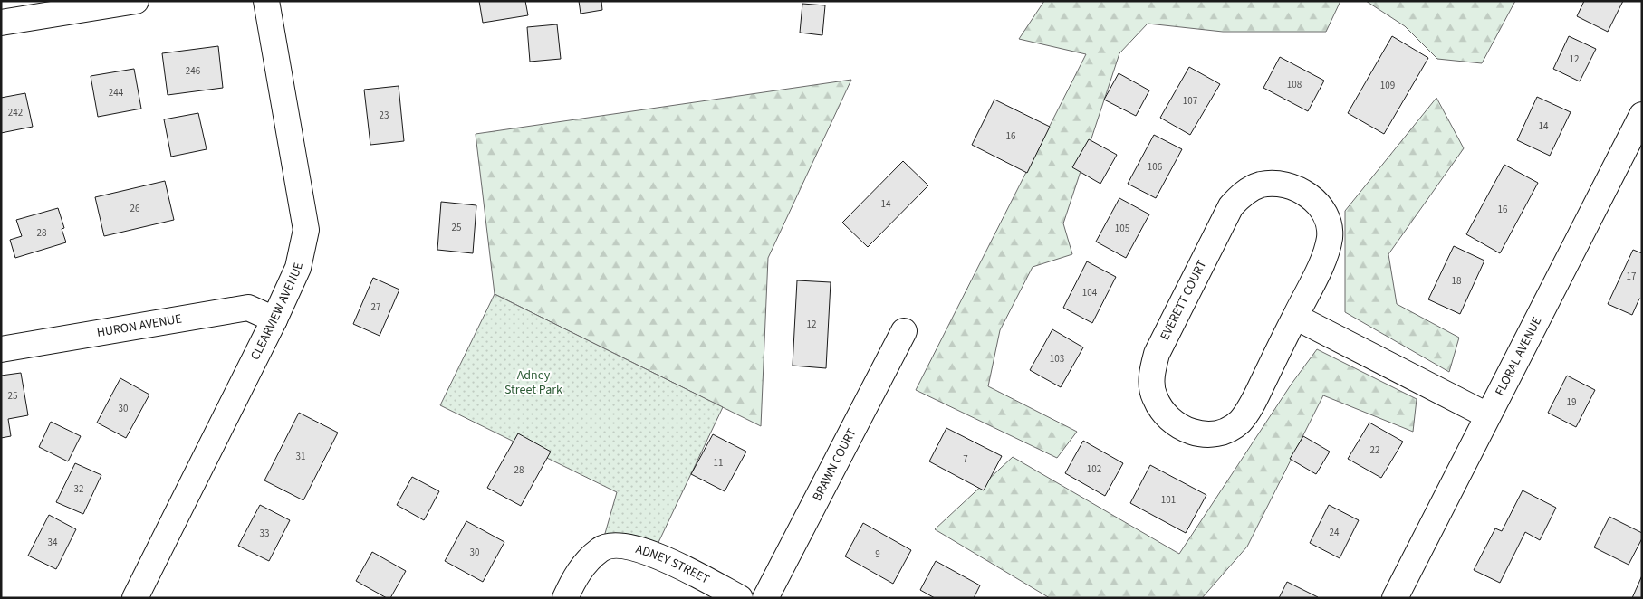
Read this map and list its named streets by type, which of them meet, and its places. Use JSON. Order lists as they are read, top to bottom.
{
  "streets": {
    "street": [
      "EVERETT COURT",
      "CLEARVIEW AVENUE",
      "HURON AVENUE",
      "FLORAL AVENUE",
      "BRAWN COURT",
      "ADNEY STREET"
    ]
  },
  "crossings": [
    ["CLEARVIEW AVENUE", "HURON AVENUE"]
  ],
  "parks": ["Adney Street Park"],
  "house_numbers": [
    "12",
    "246",
    "108",
    "109",
    "244",
    "107",
    "242",
    "23",
    "14",
    "16",
    "106",
    "14",
    "26",
    "16",
    "25",
    "105",
    "28",
    "17",
    "18",
    "104",
    "27",
    "12",
    "103",
    "25",
    "19",
    "30",
    "22",
    "31",
    "7",
    "11",
    "102",
    "28",
    "32",
    "101",
    "24",
    "33",
    "34",
    "30",
    "9"
  ]
}
